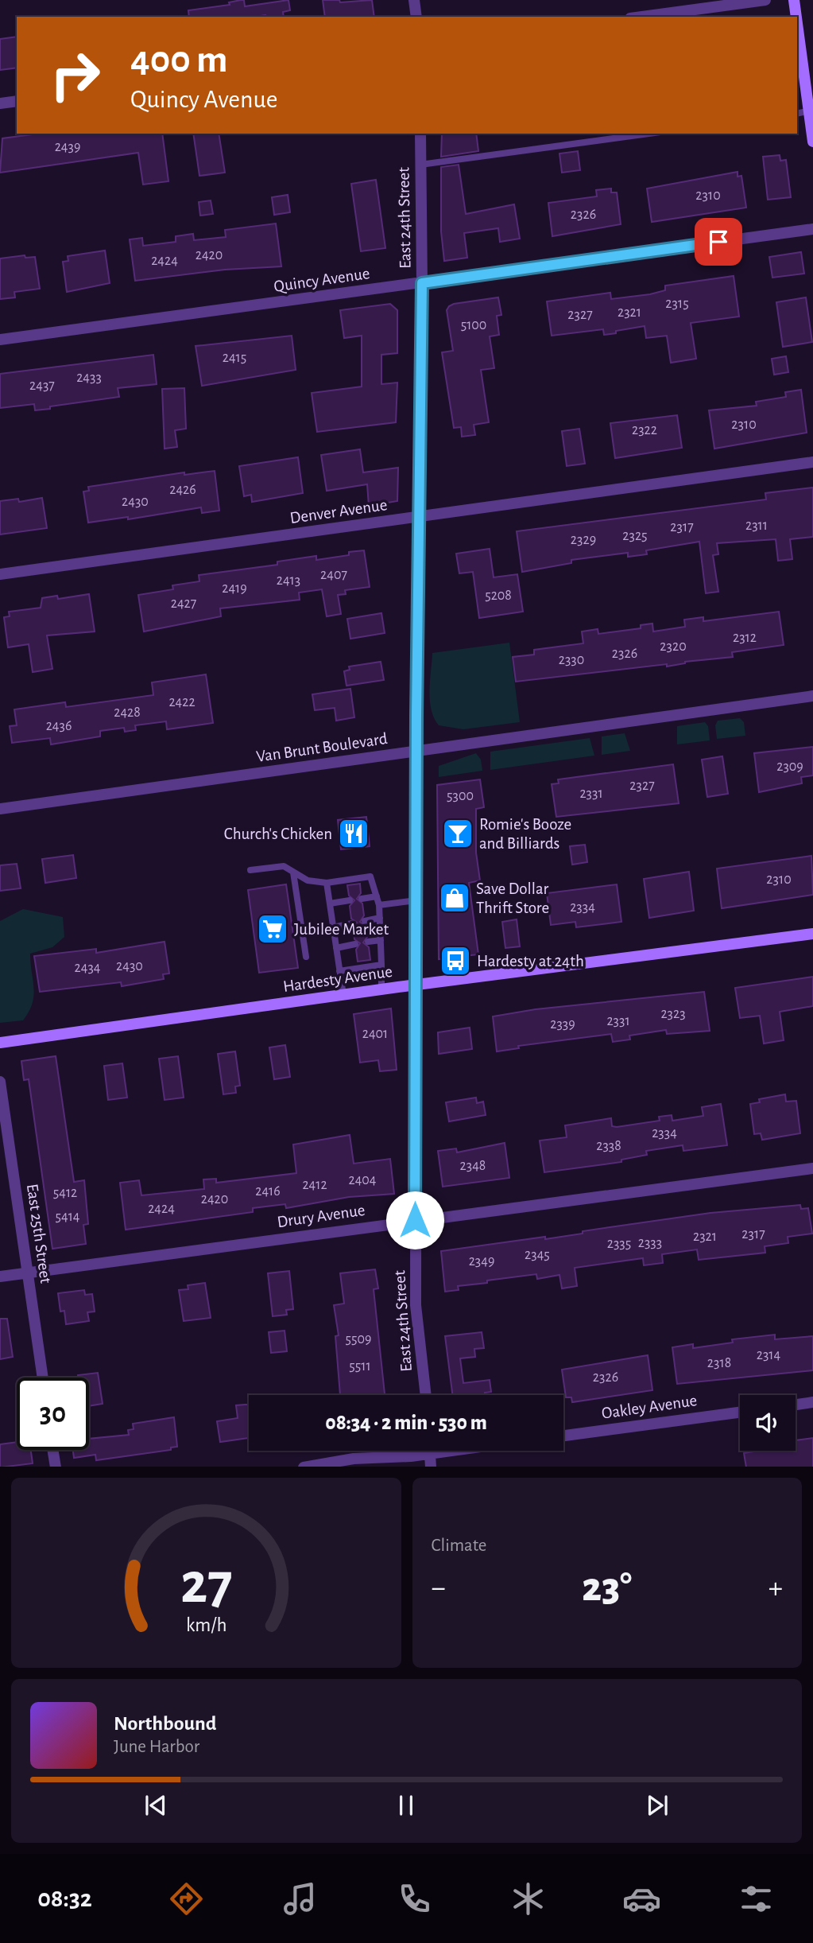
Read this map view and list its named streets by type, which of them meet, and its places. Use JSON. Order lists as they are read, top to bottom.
{
  "streets": {
    "main road": ["Hardesty Avenue"],
    "street": [
      "East 24th Street",
      "Quincy Avenue",
      "Denver Avenue",
      "Van Brunt Boulevard",
      "Drury Avenue",
      "East 25th Street",
      "Oakley Avenue"
    ]
  },
  "crossings": [
    ["East 24th Street", "Quincy Avenue"],
    ["East 24th Street", "Denver Avenue"],
    ["East 24th Street", "Van Brunt Boulevard"],
    ["East 24th Street", "Hardesty Avenue"],
    ["East 24th Street", "Drury Avenue"],
    ["Drury Avenue", "East 25th Street"]
  ],
  "places": {
    "restaurant": ["Church's Chicken"],
    "bar": ["Romie's Booze and Billiards"],
    "shop": ["Save Dollar Thrift Store"],
    "supermarket": ["Jubilee Market"],
    "bus stop": ["Hardesty at 24th"]
  },
  "house_numbers": [
    "2439",
    "2310",
    "2326",
    "2420",
    "2424",
    "2315",
    "2321",
    "2327",
    "5100",
    "2415",
    "2433",
    "2437",
    "2310",
    "2322",
    "2426",
    "2430",
    "2311",
    "2317",
    "2325",
    "2329",
    "2407",
    "2413",
    "2419",
    "5208",
    "2427",
    "2312",
    "2320",
    "2326",
    "2330",
    "2422",
    "2428",
    "2436",
    "2309",
    "2327",
    "2331",
    "5300",
    "2310",
    "2334",
    "2430",
    "2434",
    "2323",
    "2331",
    "2339",
    "2401",
    "2334",
    "2338",
    "2348",
    "2404",
    "2412",
    "2416",
    "5412",
    "2420",
    "2424",
    "5414",
    "2317",
    "2321",
    "2333",
    "2335",
    "2345",
    "2349",
    "5509",
    "2314",
    "2318",
    "5511",
    "2326"
  ],
  "page": {
    "turn": ["400 m", "Quincy Avenue"],
    "limit": "30",
    "trip": "08:34 · 2 min · 530 m",
    "tile": "Climate",
    "heat": ["−", "23°", "+"],
    "song": ["Northbound", "June Harbor"],
    "tabs": "08:32",
    "gauge": ["27", "km/h"]
  }
}
